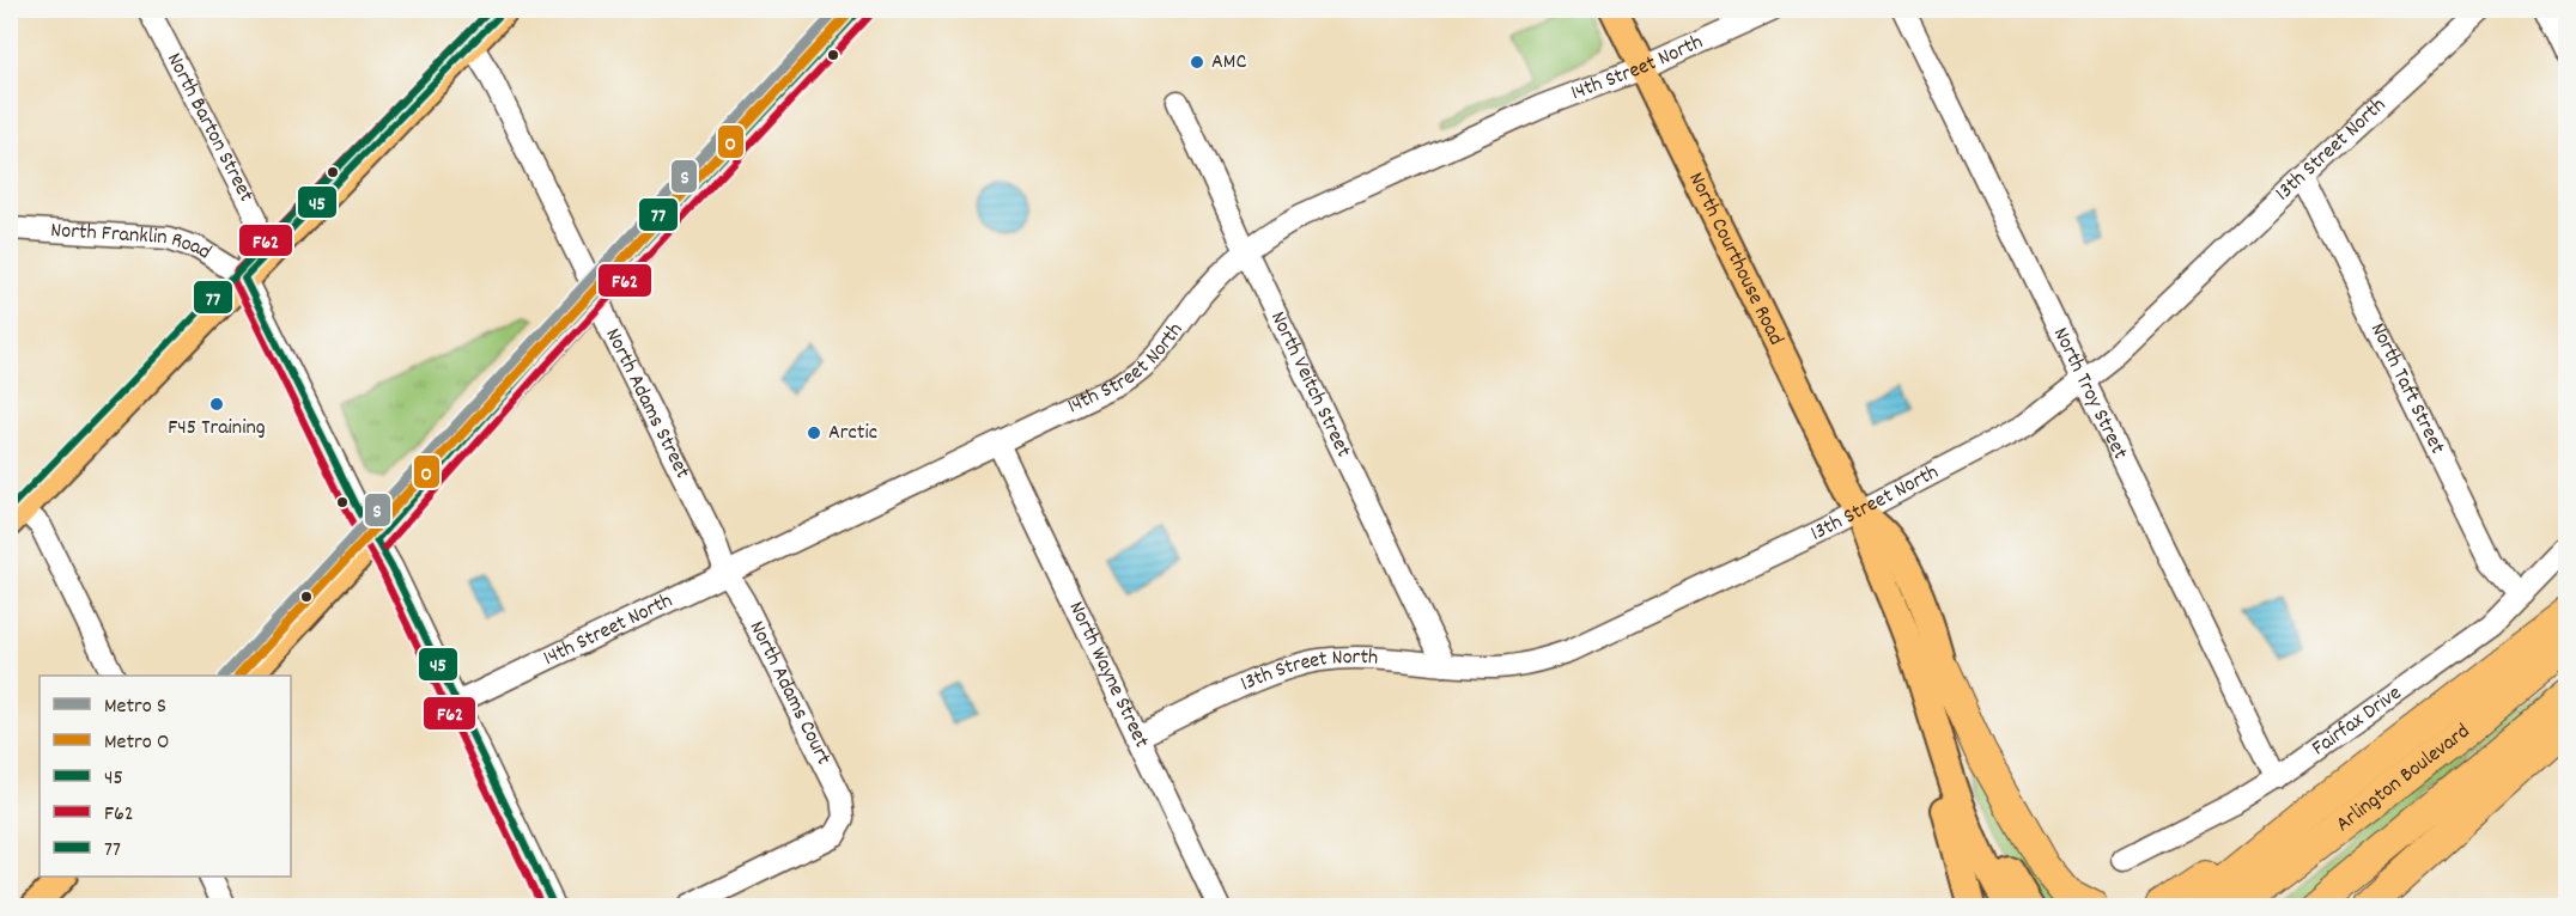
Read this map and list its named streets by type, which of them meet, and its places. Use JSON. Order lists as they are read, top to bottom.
{
  "streets": {
    "highway": ["Arlington Boulevard"],
    "main road": ["North Courthouse Road"],
    "street": [
      "14th Street North",
      "North Barton Street",
      "13th Street North",
      "North Franklin Road",
      "North Veitch Street",
      "North Taft Street",
      "North Troy Street",
      "North Adams Street",
      "North Wayne Street",
      "North Adams Court",
      "Fairfax Drive"
    ]
  },
  "crossings": [
    ["14th Street North", "North Courthouse Road"],
    ["14th Street North", "North Veitch Street"],
    ["14th Street North", "North Adams Street"],
    ["14th Street North", "North Wayne Street"],
    ["14th Street North", "North Adams Court"],
    ["North Barton Street", "North Franklin Road"],
    ["13th Street North", "North Courthouse Road"],
    ["13th Street North", "North Veitch Street"],
    ["13th Street North", "North Taft Street"],
    ["13th Street North", "North Troy Street"],
    ["13th Street North", "North Wayne Street"],
    ["North Taft Street", "Fairfax Drive"],
    ["North Troy Street", "Fairfax Drive"],
    ["North Adams Street", "North Adams Court"]
  ],
  "places": ["AMC", "F45 Training", "Arctic"],
  "lines": [
    "metro line S",
    "transit line 45",
    "transit line F62",
    "transit line 77",
    "metro line O"
  ],
  "legend": [
    "Metro S",
    "Metro O",
    "45",
    "F62",
    "77"
  ]
}
